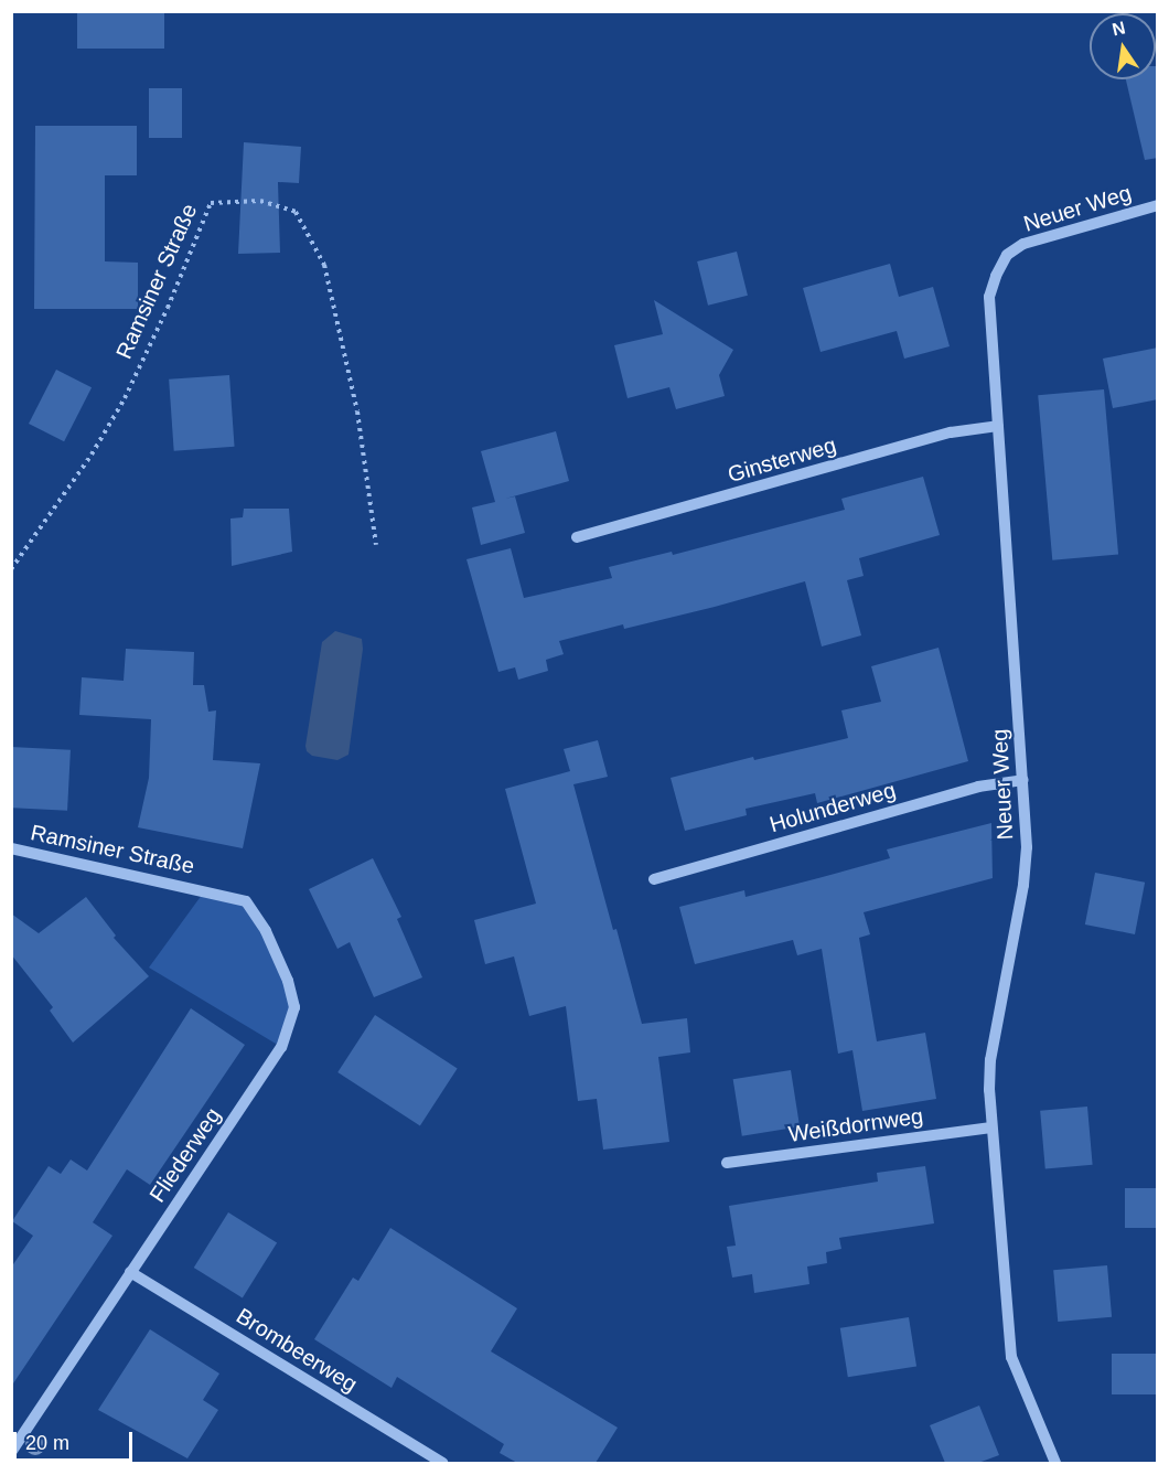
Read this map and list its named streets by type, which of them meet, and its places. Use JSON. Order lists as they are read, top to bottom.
{
  "streets": {
    "street": [
      "Neuer Weg",
      "Ramsiner Straße",
      "Ginsterweg",
      "Holunderweg",
      "Weißdornweg",
      "Fliederweg",
      "Brombeerweg"
    ]
  },
  "crossings": [
    ["Neuer Weg", "Ginsterweg"],
    ["Neuer Weg", "Holunderweg"],
    ["Neuer Weg", "Weißdornweg"],
    ["Ramsiner Straße", "Fliederweg"],
    ["Fliederweg", "Brombeerweg"]
  ],
  "scale_bar": "20 m",
  "north": "top"
}
